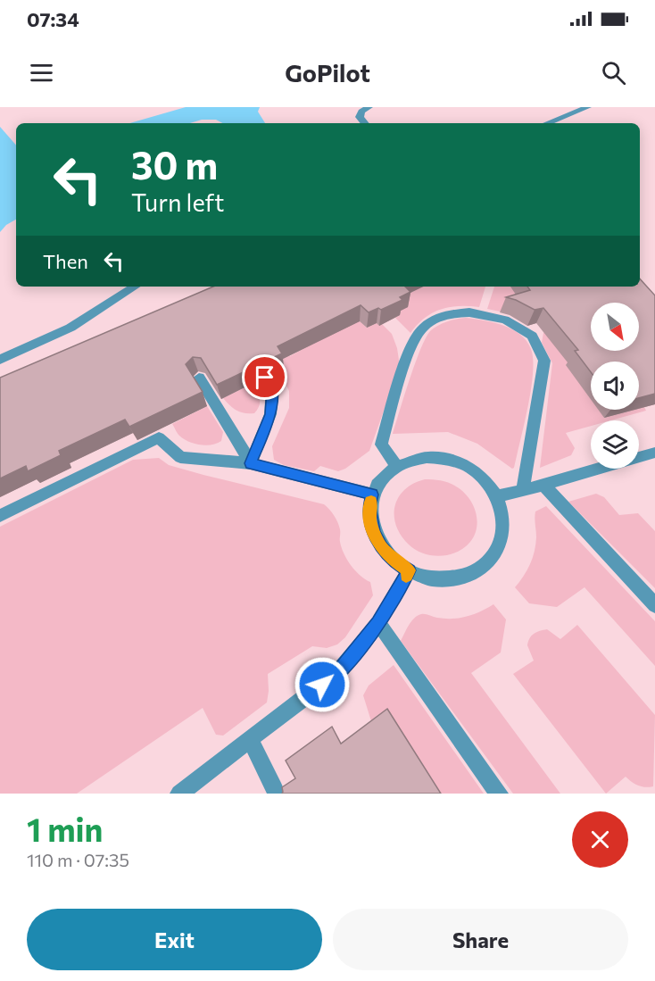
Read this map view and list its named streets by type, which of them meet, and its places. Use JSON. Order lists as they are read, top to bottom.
{
  "north": "bottom right",
  "page": {
    "status": "07:34",
    "header": "GoPilot",
    "turn": ["30 m", "Turn left"],
    "then": "Then",
    "heading": ["1 min", "110 m · 07:35"],
    "buttons": ["Exit", "Share"]
  }
}
